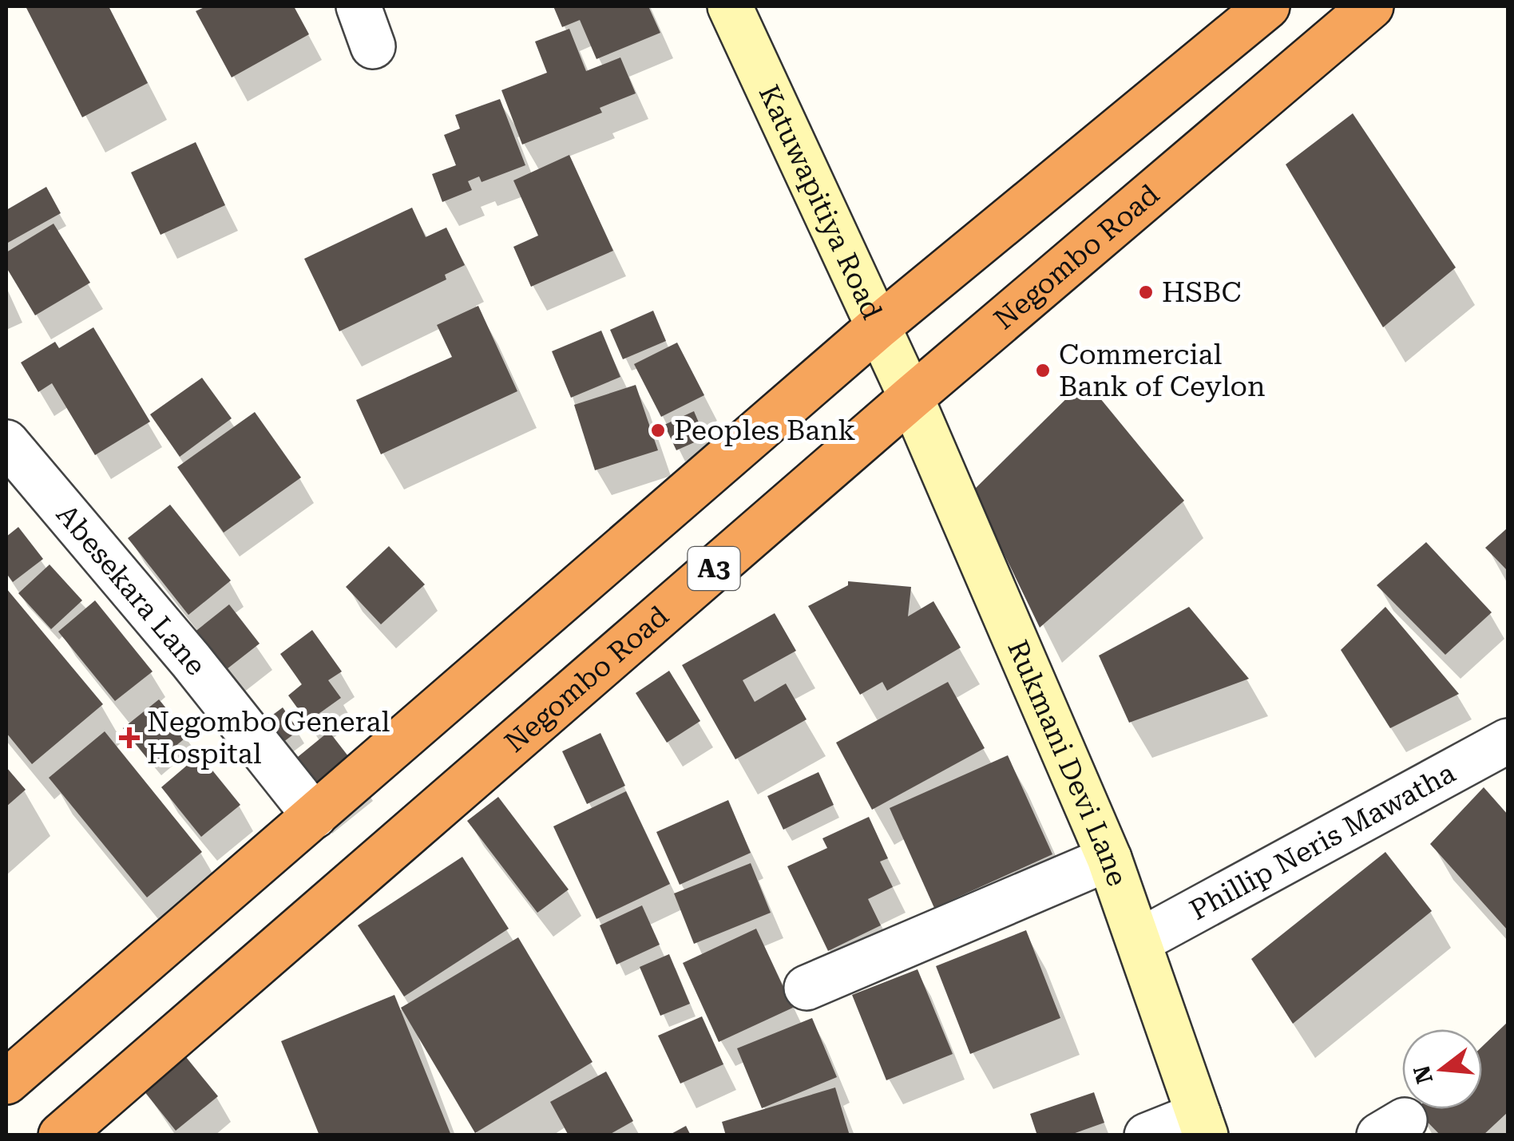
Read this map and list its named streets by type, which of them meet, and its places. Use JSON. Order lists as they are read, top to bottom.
{
  "streets": {
    "highway": ["Negombo Road", "A3"],
    "street": [
      "Katuwapitiya Road",
      "Abesekara Lane",
      "Rukmani Devi Lane",
      "Phillip Neris Mawatha"
    ]
  },
  "crossings": [
    ["Katuwapitiya Road", "Negombo Road"],
    ["Katuwapitiya Road", "A3"],
    ["Katuwapitiya Road", "Rukmani Devi Lane"],
    ["Negombo Road", "Rukmani Devi Lane"],
    ["A3", "Abesekara Lane"],
    ["Rukmani Devi Lane", "Phillip Neris Mawatha"]
  ],
  "places": {
    "other": ["HSBC", "Commercial Bank of Ceylon", "Peoples Bank"],
    "health": ["Negombo General Hospital"]
  },
  "north": "left"
}
